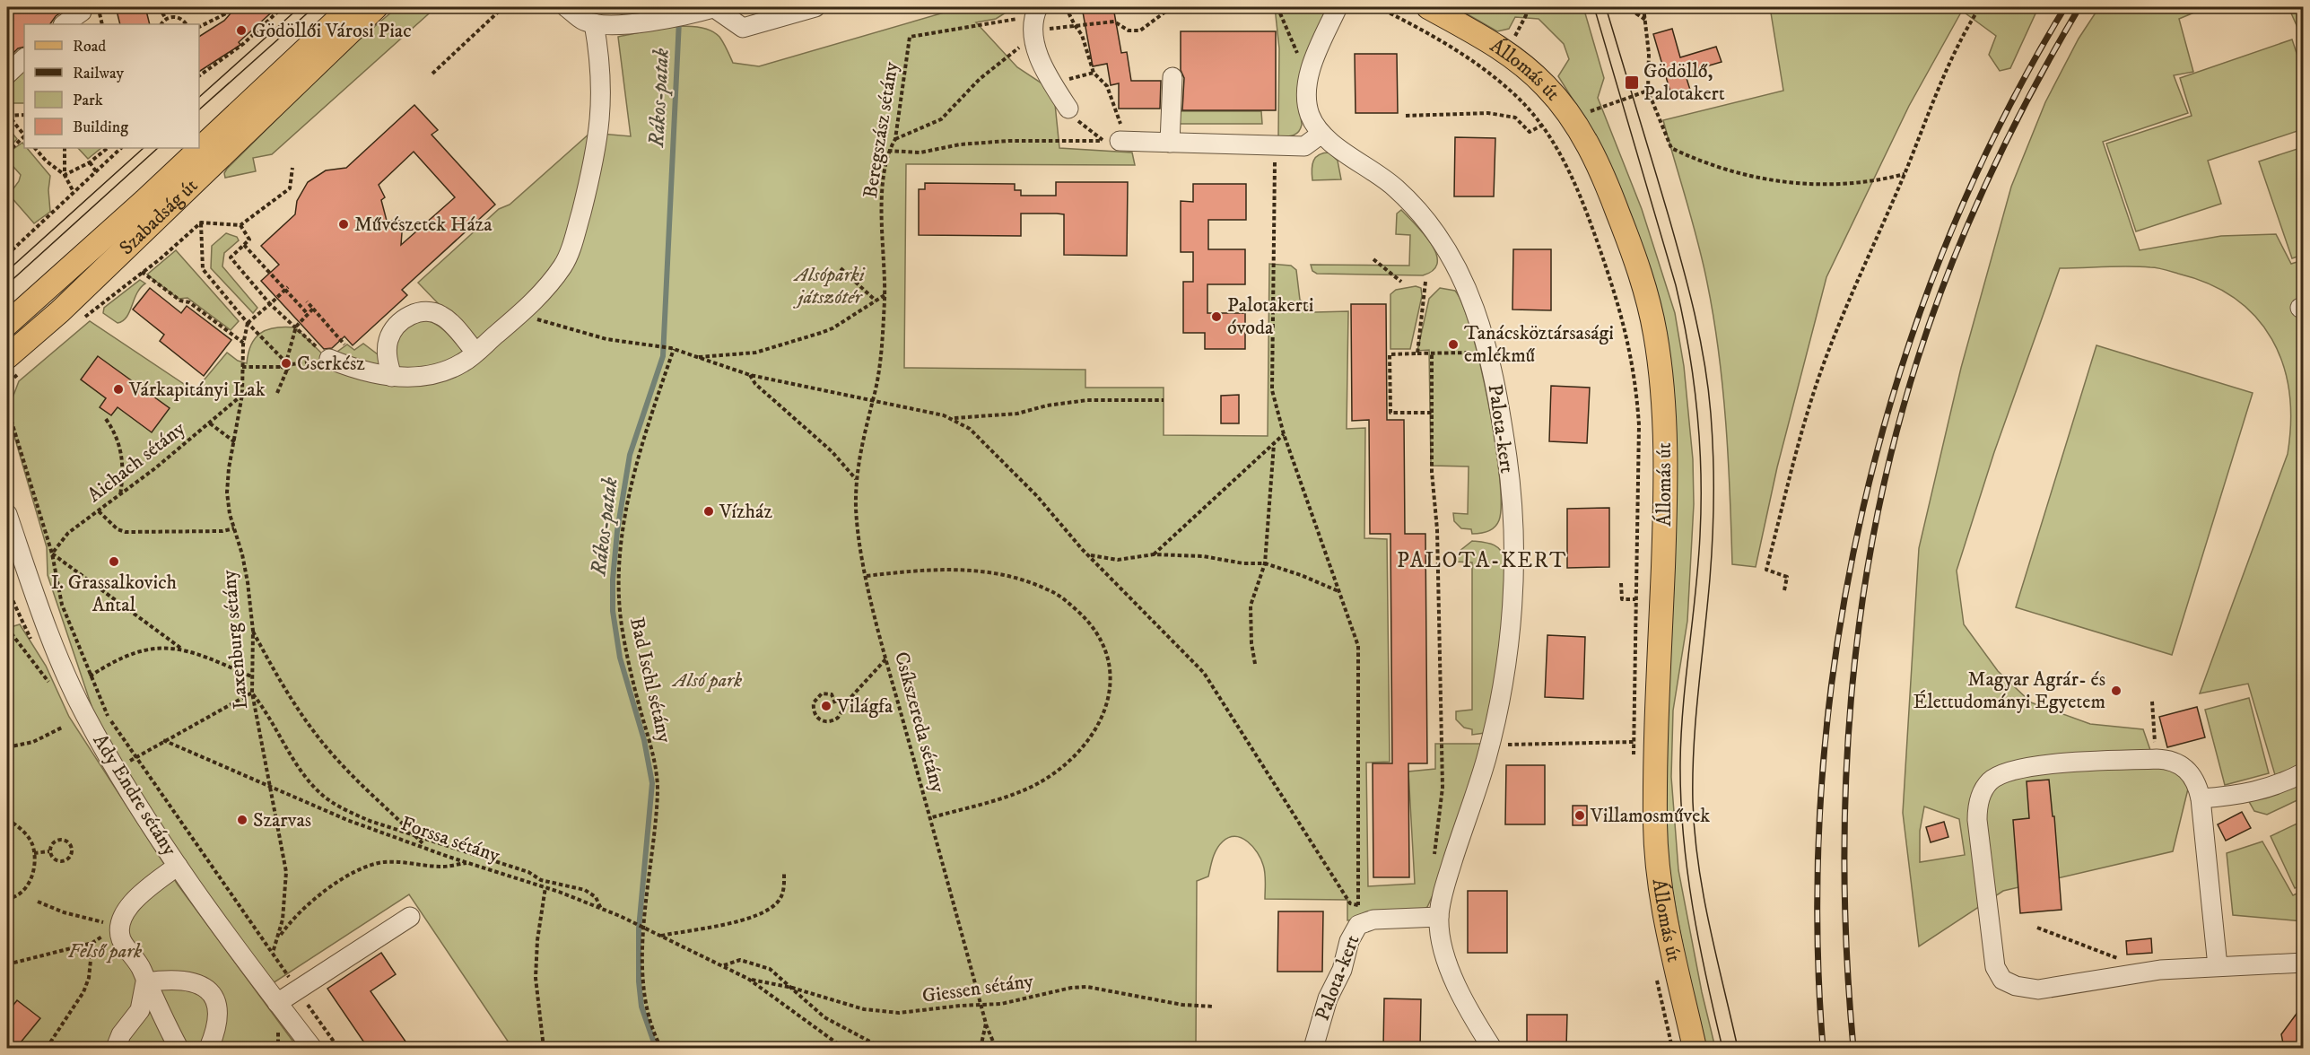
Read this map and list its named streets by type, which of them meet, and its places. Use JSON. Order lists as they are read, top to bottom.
{
  "streets": {
    "main road": ["Állomás út", "Szabadság út"],
    "street": ["Palota-kert", "Ady Endre sétány"],
    "path": [
      "Beregszász sétány",
      "Aichach sétány",
      "Laxenburg sétány",
      "Bad Ischl sétány",
      "Csíkszereda sétány",
      "Forssa sétány",
      "Giessen sétány"
    ]
  },
  "crossings": [
    ["Beregszász sétány", "Csíkszereda sétány"],
    ["Aichach sétány", "Laxenburg sétány"],
    ["Laxenburg sétány", "Forssa sétány"],
    ["Bad Ischl sétány", "Forssa sétány"],
    ["Csíkszereda sétány", "Giessen sétány"],
    ["Forssa sétány", "Giessen sétány"]
  ],
  "districts": ["PALOTA-KERT"],
  "water": ["Rákos-patak"],
  "parks": ["Alsóparki játszótér", "Alsó park", "Felső park"],
  "places": {
    "other": [
      "Gödöllői Városi Piac",
      "Művészetek Háza",
      "Palotakerti óvoda",
      "Tanácsköztársasági emlékmű",
      "Cserkész",
      "Várkapitányi Lak",
      "Vízház",
      "I. Grassalkovich Antal",
      "Magyar Agrár- és Élettudományi Egyetem",
      "Világfa",
      "Villamosművek",
      "Szarvas"
    ],
    "transit": ["Gödöllő, Palotakert"]
  },
  "legend": [
    "Road",
    "Railway",
    "Park",
    "Building"
  ]
}
